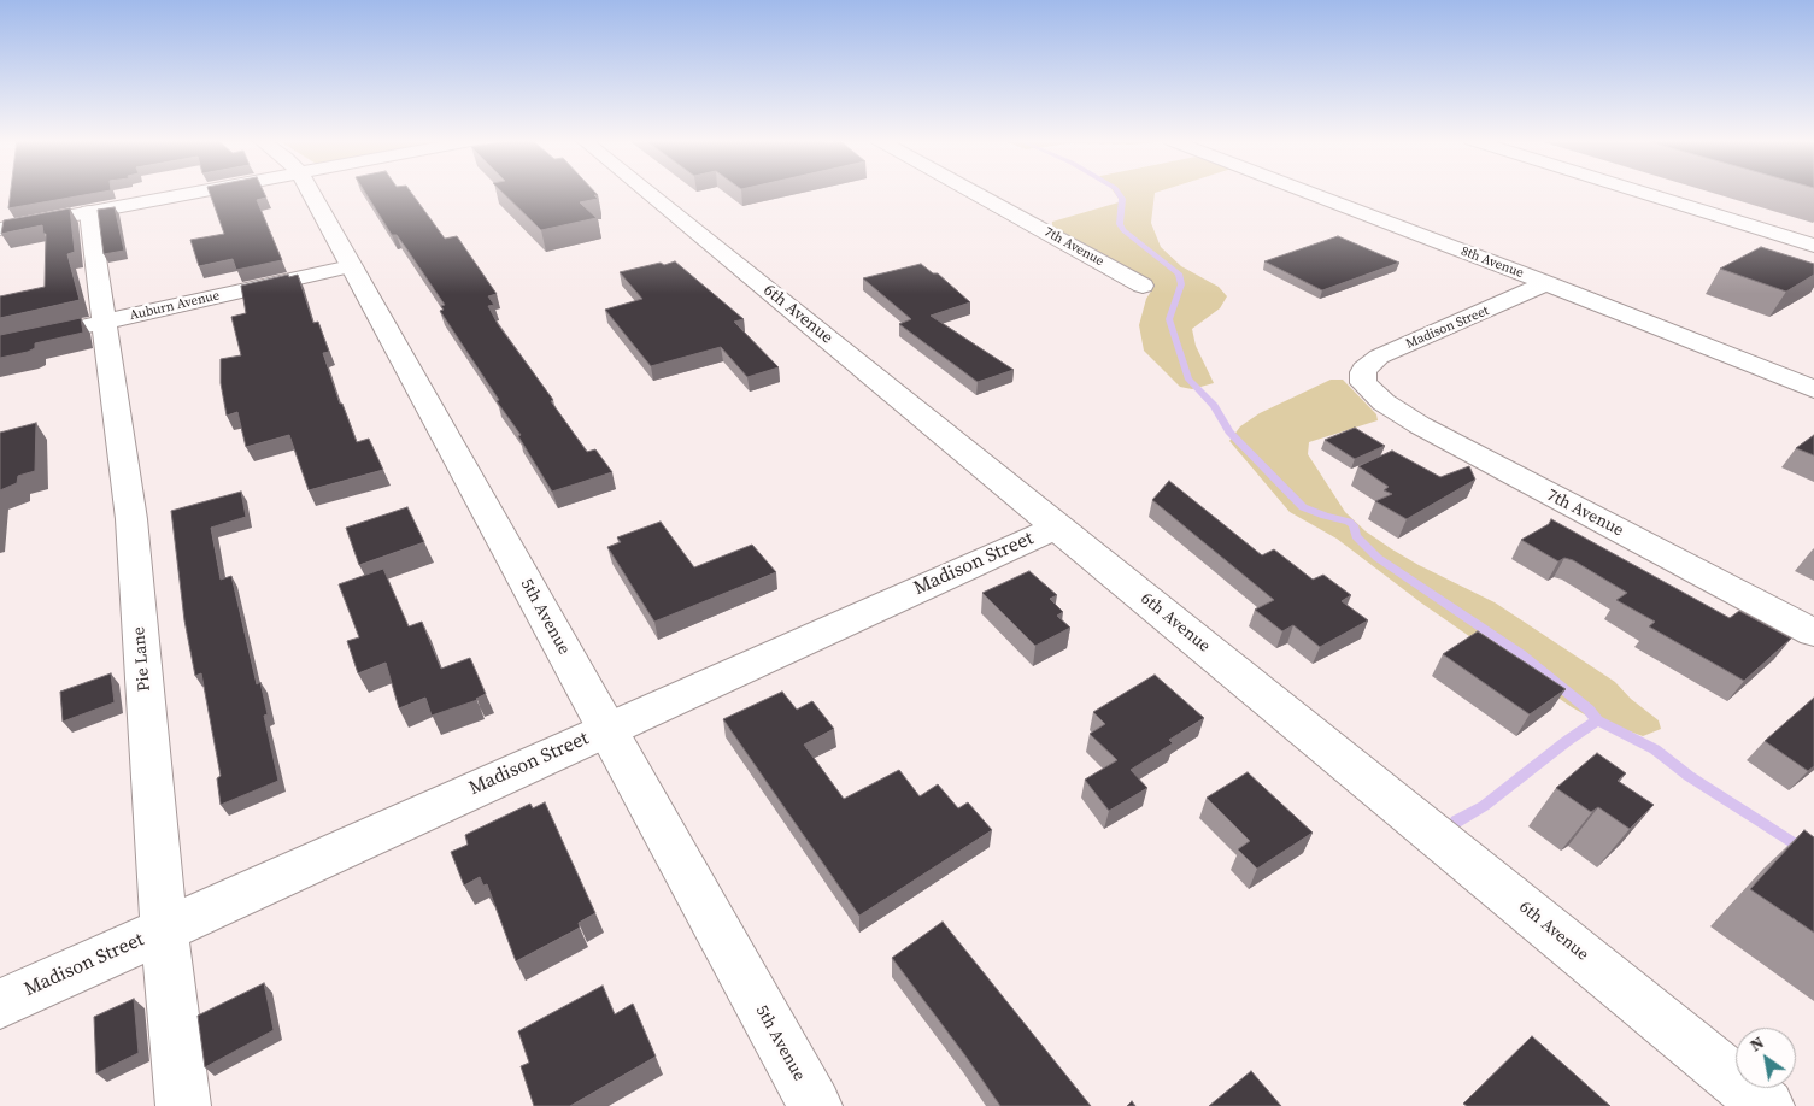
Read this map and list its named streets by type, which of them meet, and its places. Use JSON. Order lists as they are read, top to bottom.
{
  "streets": {
    "street": [
      "7th Avenue",
      "8th Avenue",
      "Auburn Avenue",
      "6th Avenue",
      "Madison Street",
      "5th Avenue",
      "Pie Lane"
    ]
  },
  "crossings": [
    ["7th Avenue", "Madison Street"],
    ["8th Avenue", "Madison Street"],
    ["Auburn Avenue", "5th Avenue"],
    ["Auburn Avenue", "Pie Lane"],
    ["6th Avenue", "Madison Street"],
    ["Madison Street", "5th Avenue"],
    ["Madison Street", "Pie Lane"]
  ],
  "north": "top left"
}
